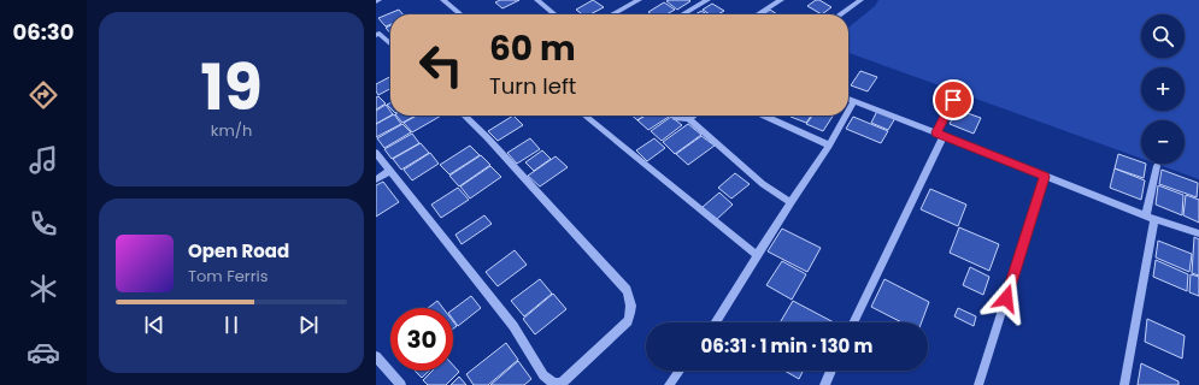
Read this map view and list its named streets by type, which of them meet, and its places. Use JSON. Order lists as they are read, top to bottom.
{
  "page": {
    "tabs": "06:30",
    "tile": ["19", "km/h"],
    "map_buttons": ["+", "−"],
    "turn": ["60 m", "Turn left"],
    "song": ["Open Road", "Tom Ferris"],
    "limit": "30",
    "trip": "06:31 · 1 min · 130 m"
  }
}
